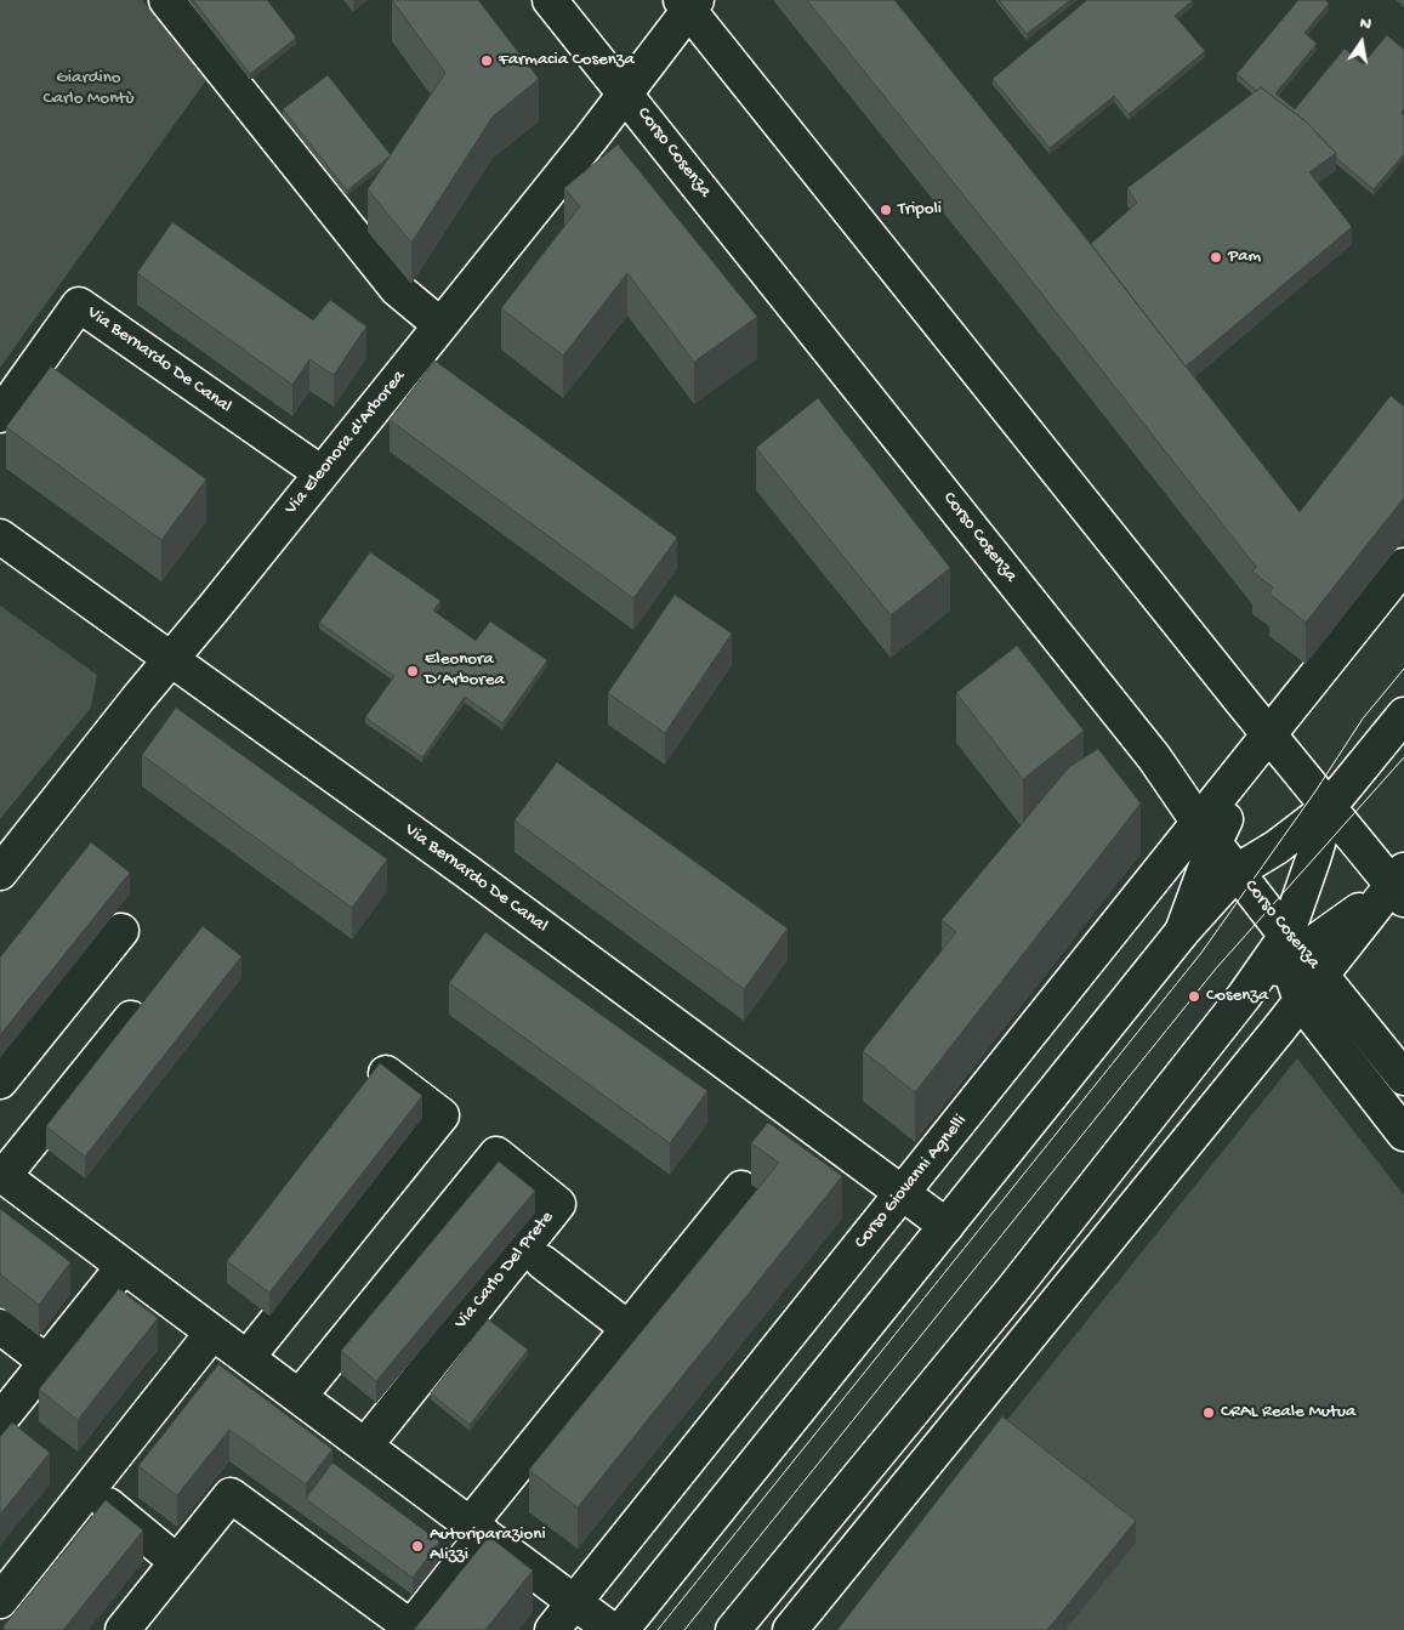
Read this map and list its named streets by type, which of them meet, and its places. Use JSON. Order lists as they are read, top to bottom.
{
  "streets": {
    "street": [
      "Corso Cosenza",
      "Via Bernardo De Canal",
      "Via Eleonora d'Arborea",
      "Corso Giovanni Agnelli",
      "Via Carlo Del Prete"
    ]
  },
  "crossings": [
    ["Corso Cosenza", "Via Eleonora d'Arborea"],
    ["Corso Cosenza", "Corso Giovanni Agnelli"],
    ["Via Bernardo De Canal", "Via Eleonora d'Arborea"],
    ["Via Bernardo De Canal", "Corso Giovanni Agnelli"]
  ],
  "parks": ["Giardino Carlo Montù"],
  "places": [
    "Farmacia Cosenza",
    "Tripoli",
    "Pam",
    "Eleonora D’Arborea",
    "Cosenza",
    "CRAL Reale Mutua",
    "Autoriparazioni Alizzi"
  ],
  "north": "top"
}
